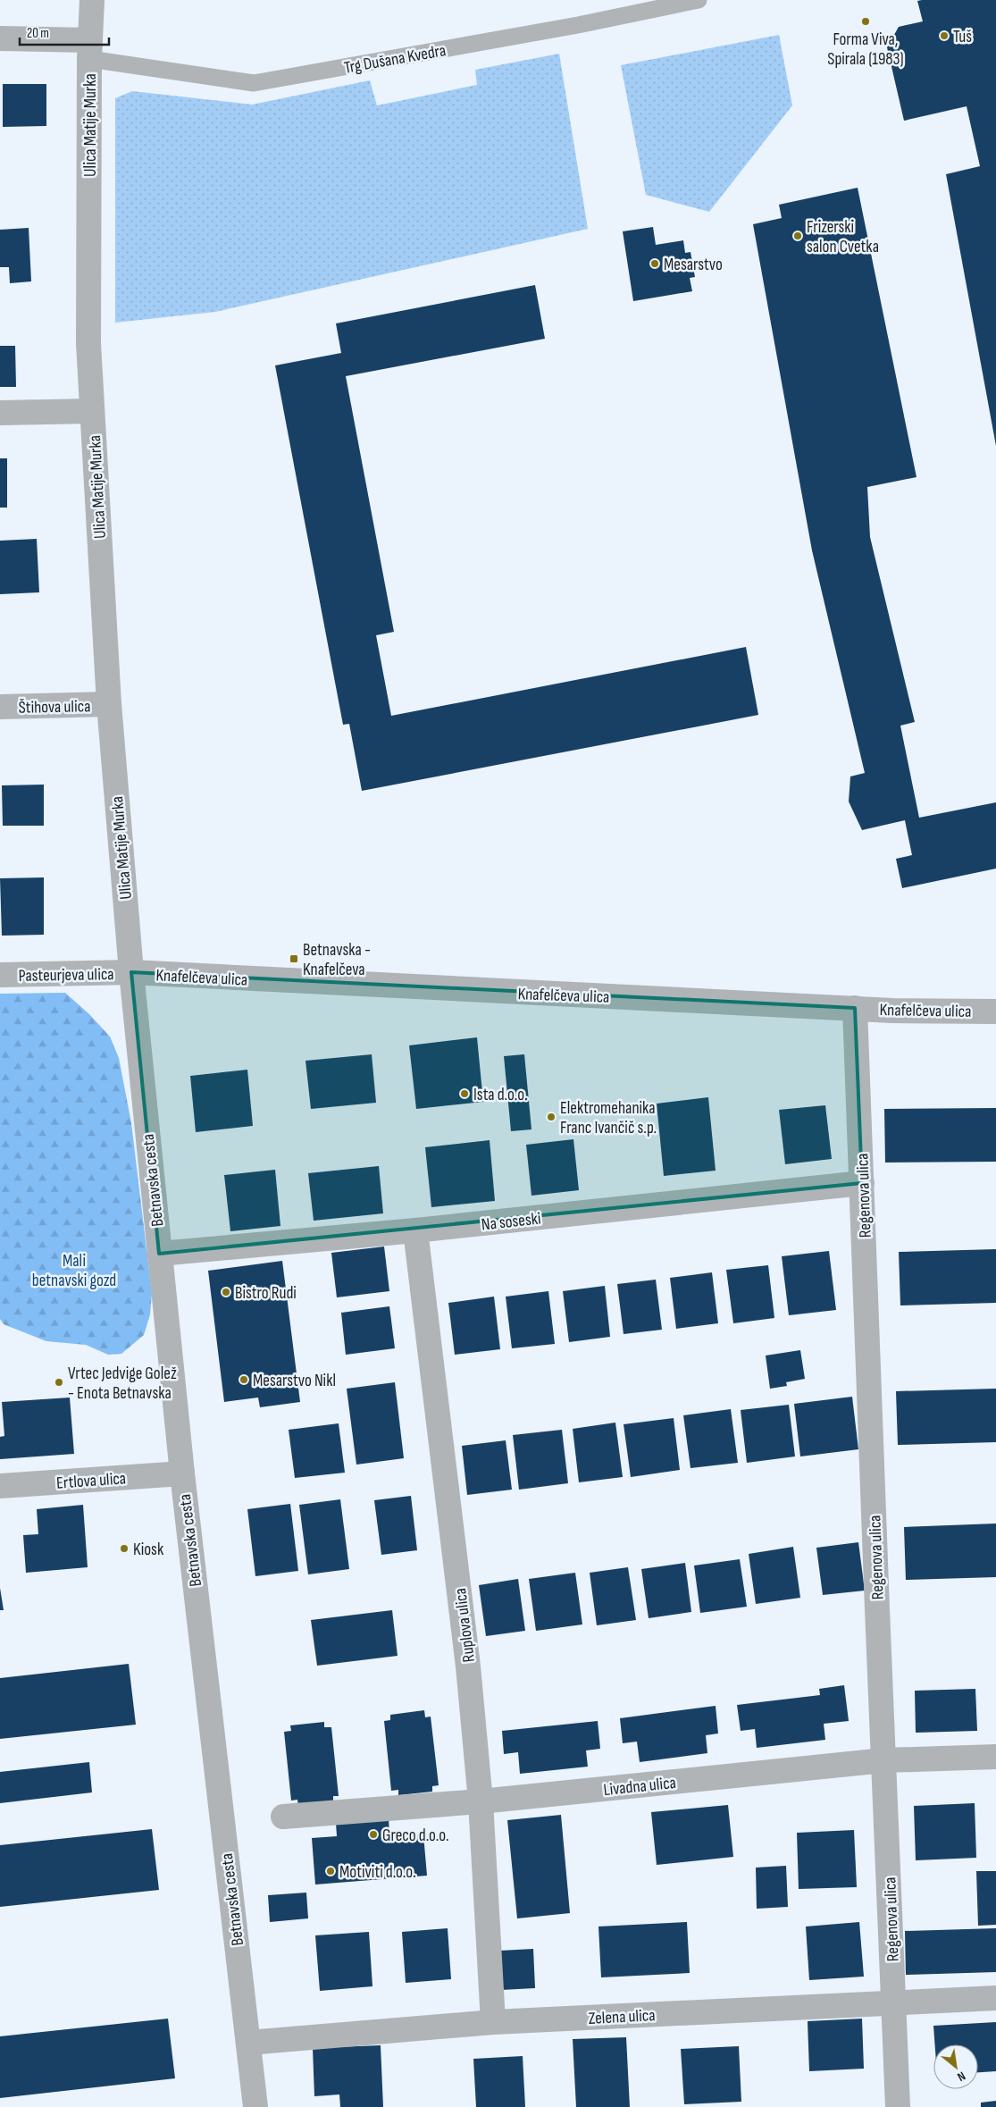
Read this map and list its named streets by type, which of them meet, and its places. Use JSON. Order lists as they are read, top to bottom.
{
  "streets": {
    "street": [
      "Ulica Matije Murka",
      "Štihova ulica",
      "Pasteurjeva ulica",
      "Knafelčeva ulica",
      "Betnavska cesta",
      "Regenova ulica",
      "Na soseski",
      "Ertlova ulica",
      "Ruplova ulica",
      "Livadna ulica",
      "Zelena ulica"
    ],
    "lane": ["Trg Dušana Kvedra"]
  },
  "crossings": [
    ["Trg Dušana Kvedra", "Ulica Matije Murka"],
    ["Ulica Matije Murka", "Štihova ulica"],
    ["Ulica Matije Murka", "Pasteurjeva ulica"],
    ["Ulica Matije Murka", "Knafelčeva ulica"],
    ["Ulica Matije Murka", "Betnavska cesta"],
    ["Pasteurjeva ulica", "Knafelčeva ulica"],
    ["Pasteurjeva ulica", "Betnavska cesta"],
    ["Knafelčeva ulica", "Betnavska cesta"],
    ["Knafelčeva ulica", "Regenova ulica"],
    ["Betnavska cesta", "Na soseski"],
    ["Betnavska cesta", "Ertlova ulica"],
    ["Betnavska cesta", "Zelena ulica"],
    ["Regenova ulica", "Na soseski"],
    ["Regenova ulica", "Livadna ulica"],
    ["Regenova ulica", "Zelena ulica"],
    ["Na soseski", "Ruplova ulica"],
    ["Ruplova ulica", "Livadna ulica"],
    ["Ruplova ulica", "Zelena ulica"]
  ],
  "parks": ["Mali betnavski gozd"],
  "places": {
    "other": [
      "Forma Viva, Spirala (1983)",
      "Tuš",
      "Frizerski salon Cvetka",
      "Mesarstvo",
      "Ista d.o.o.",
      "Elektromehanika Franc Ivančič s.p.",
      "Bistro Rudi",
      "Mesarstvo Nikl",
      "Vrtec Jedvige Golež - Enota Betnavska",
      "Kiosk",
      "Greco d.o.o.",
      "Motiviti d.o.o."
    ],
    "transit": ["Betnavska - Knafelčeva"]
  },
  "scale_bar": "20 m",
  "north": "bottom right"
}
